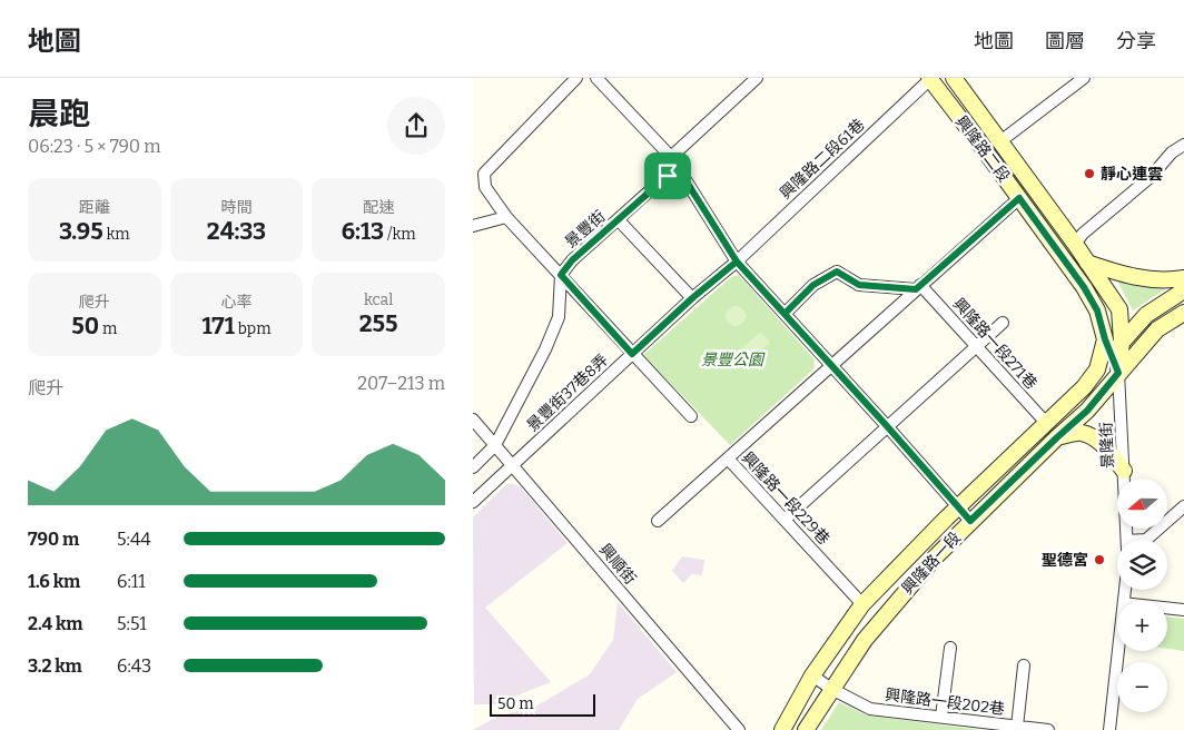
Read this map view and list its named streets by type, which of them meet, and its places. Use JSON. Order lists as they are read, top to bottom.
{
  "streets": {
    "main road": ["興隆路二段", "興隆路一段"],
    "street": [
      "興隆路二段61巷",
      "景豐街",
      "興隆路一段271巷",
      "景豐街37巷8弄",
      "景隆街",
      "興隆路一段229巷",
      "興順街",
      "興隆路一段202巷"
    ]
  },
  "crossings": [
    ["興隆路二段", "興隆路二段61巷"],
    ["興隆路二段", "興隆路一段"],
    ["興隆路二段61巷", "景豐街37巷8弄"],
    ["興隆路一段271巷", "興隆路一段"],
    ["景豐街37巷8弄", "興順街"],
    ["景隆街", "興隆路一段"],
    ["興隆路一段229巷", "興隆路一段"],
    ["興隆路一段", "興隆路一段202巷"]
  ],
  "parks": ["景豐公園"],
  "places": ["靜心連雲", "聖德宮"],
  "scale_bar": "50 m",
  "north": "left",
  "page": {
    "header": "地圖",
    "nav": ["地圖", "圖層", "分享"],
    "heading": ["晨跑", "06:23 · 5 × 790 m"],
    "stats": [
      ["距離", "3.95 km"],
      ["時間", "24:33"],
      ["配速", "6:13 /km"],
      ["爬升", "50 m"],
      ["心率", "171 bpm"],
      ["kcal", "255"]
    ],
    "chart": ["爬升", "207–213 m"],
    "map_buttons": ["+", "−"],
    "list": [
      {
        "name": "790 m",
        "note": "5:44"
      },
      {
        "name": "1.6 km",
        "note": "6:11"
      },
      {
        "name": "2.4 km",
        "note": "5:51"
      },
      {
        "name": "3.2 km",
        "note": "6:43"
      }
    ],
    "scale": "50 m"
  }
}
